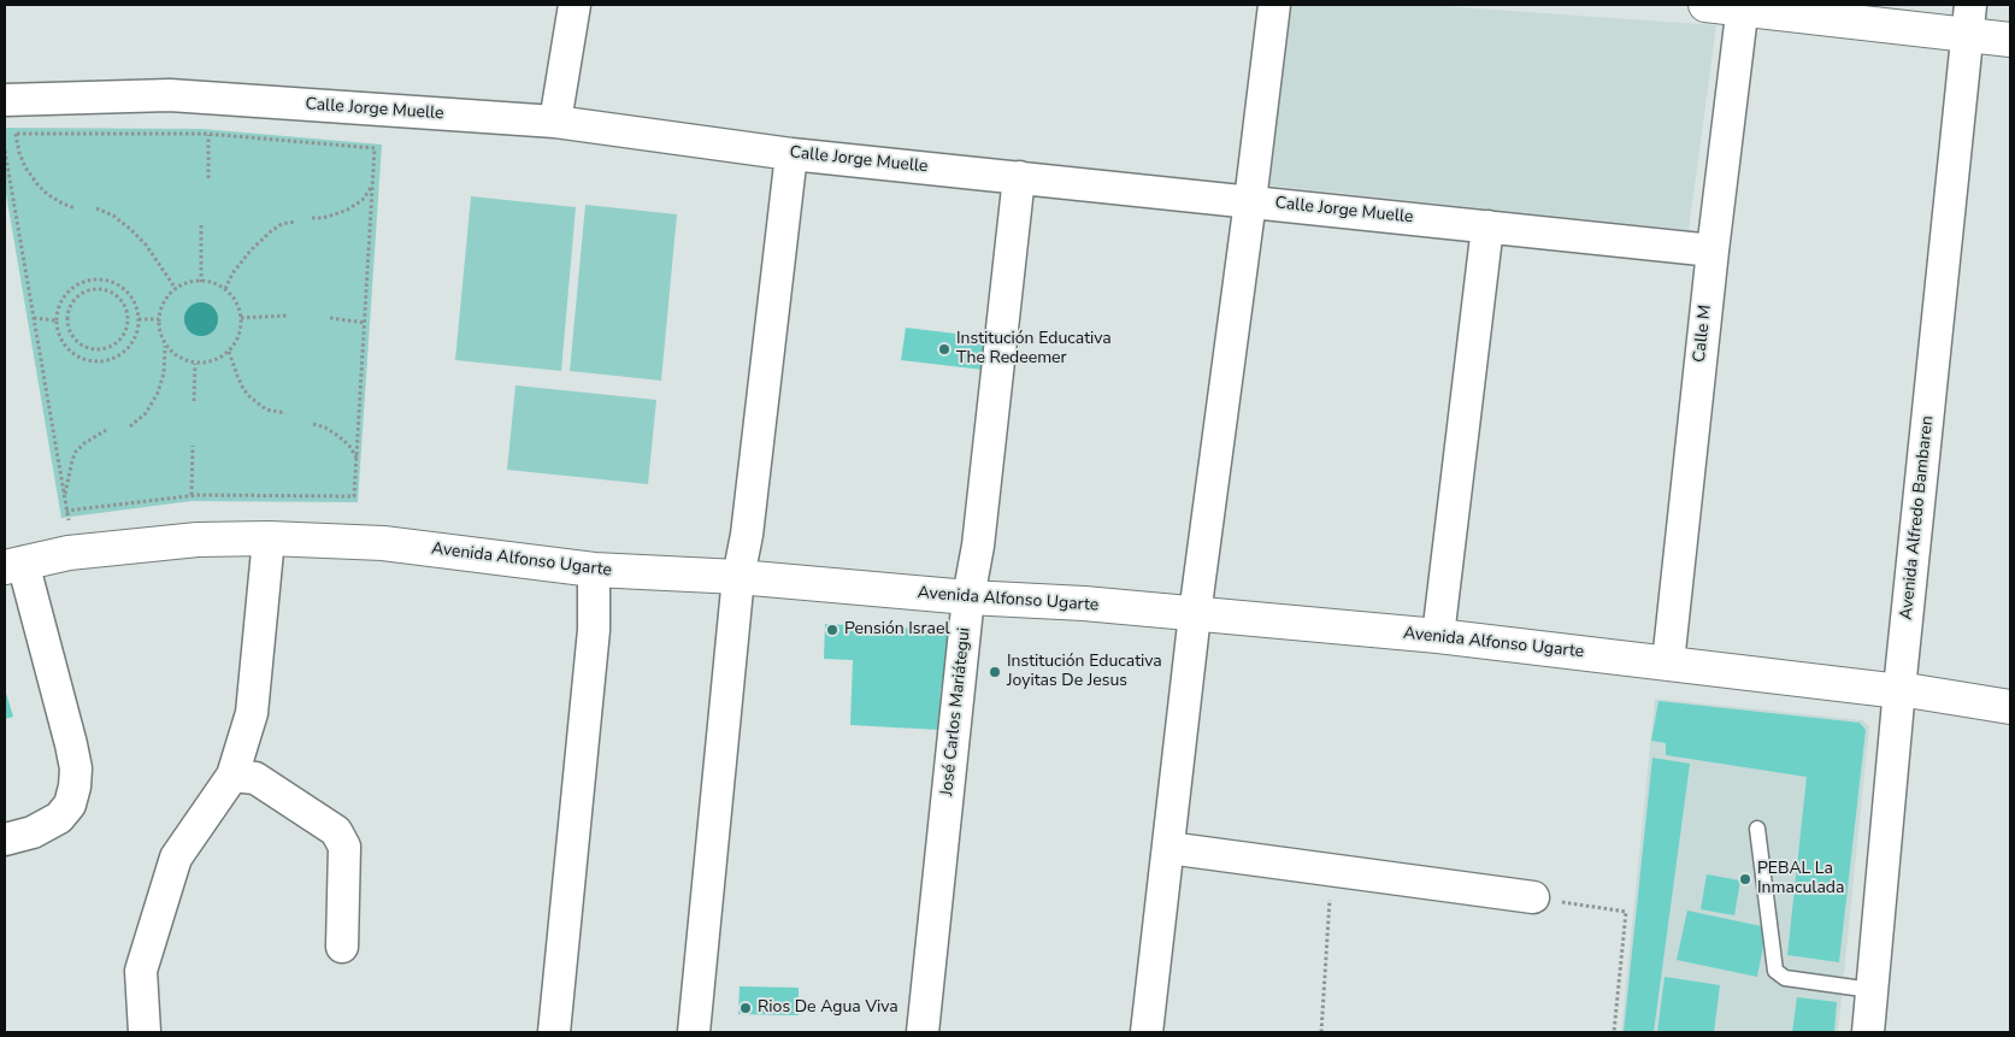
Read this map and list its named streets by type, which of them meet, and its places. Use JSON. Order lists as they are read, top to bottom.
{
  "streets": {
    "street": [
      "Calle Jorge Muelle",
      "Calle M",
      "Avenida Alfredo Bambaren",
      "Avenida Alfonso Ugarte",
      "José Carlos Mariátegui"
    ]
  },
  "crossings": [
    ["Calle Jorge Muelle", "Calle M"],
    ["Calle Jorge Muelle", "José Carlos Mariátegui"],
    ["Calle M", "Avenida Alfonso Ugarte"],
    ["Avenida Alfredo Bambaren", "Avenida Alfonso Ugarte"],
    ["Avenida Alfonso Ugarte", "José Carlos Mariátegui"]
  ],
  "places": [
    "Institución Educativa The Redeemer",
    "Pensión Israel",
    "Institución Educativa Joyitas De Jesus",
    "PEBAL La Inmaculada",
    "Rios De Agua Viva"
  ]
}
